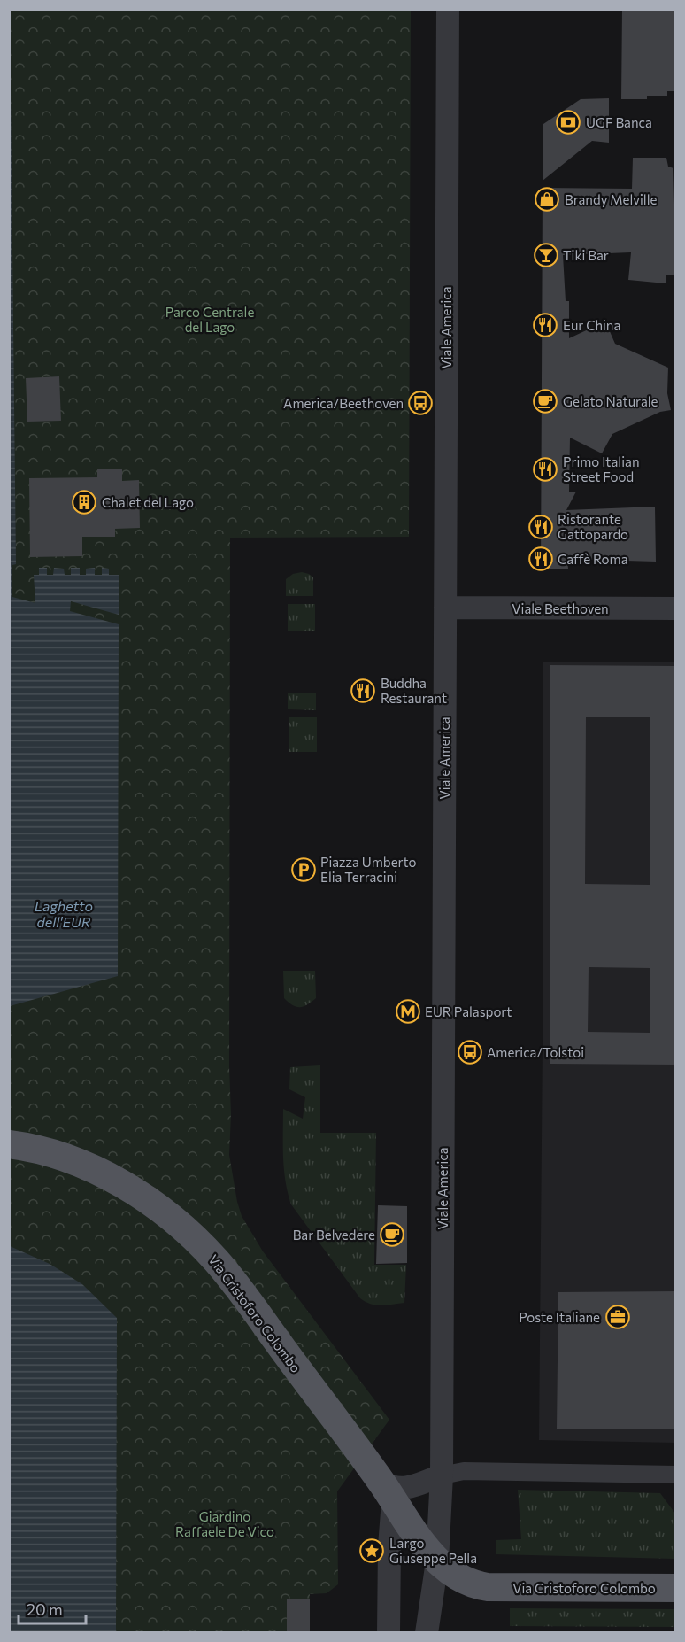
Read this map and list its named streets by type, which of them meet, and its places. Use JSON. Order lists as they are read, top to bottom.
{
  "streets": {
    "main road": ["Via Cristoforo Colombo"],
    "street": ["Viale America", "Viale Beethoven"]
  },
  "crossings": [
    ["Viale America", "Viale Beethoven"]
  ],
  "water": ["Laghetto dell'EUR"],
  "parks": ["Parco Centrale del Lago", "Giardino Raffaele De Vico"],
  "places": {
    "bank": ["UGF Banca"],
    "shop": ["Brandy Melville"],
    "bar": ["Tiki Bar"],
    "restaurant": [
      "Eur China",
      "Primo Italian Street Food",
      "Ristorante Gattopardo",
      "Caffè Roma",
      "Buddha Restaurant"
    ],
    "cafe": ["Gelato Naturale", "Bar Belvedere"],
    "bus stop": ["America/Beethoven", "America/Tolstoi"],
    "building": ["Chalet del Lago"],
    "parking": ["Piazza Umberto Elia Terracini"],
    "metro station": ["EUR Palasport"],
    "office": ["Poste Italiane"],
    "place": ["Largo Giuseppe Pella"]
  },
  "scale_bar": "20 m"
}
